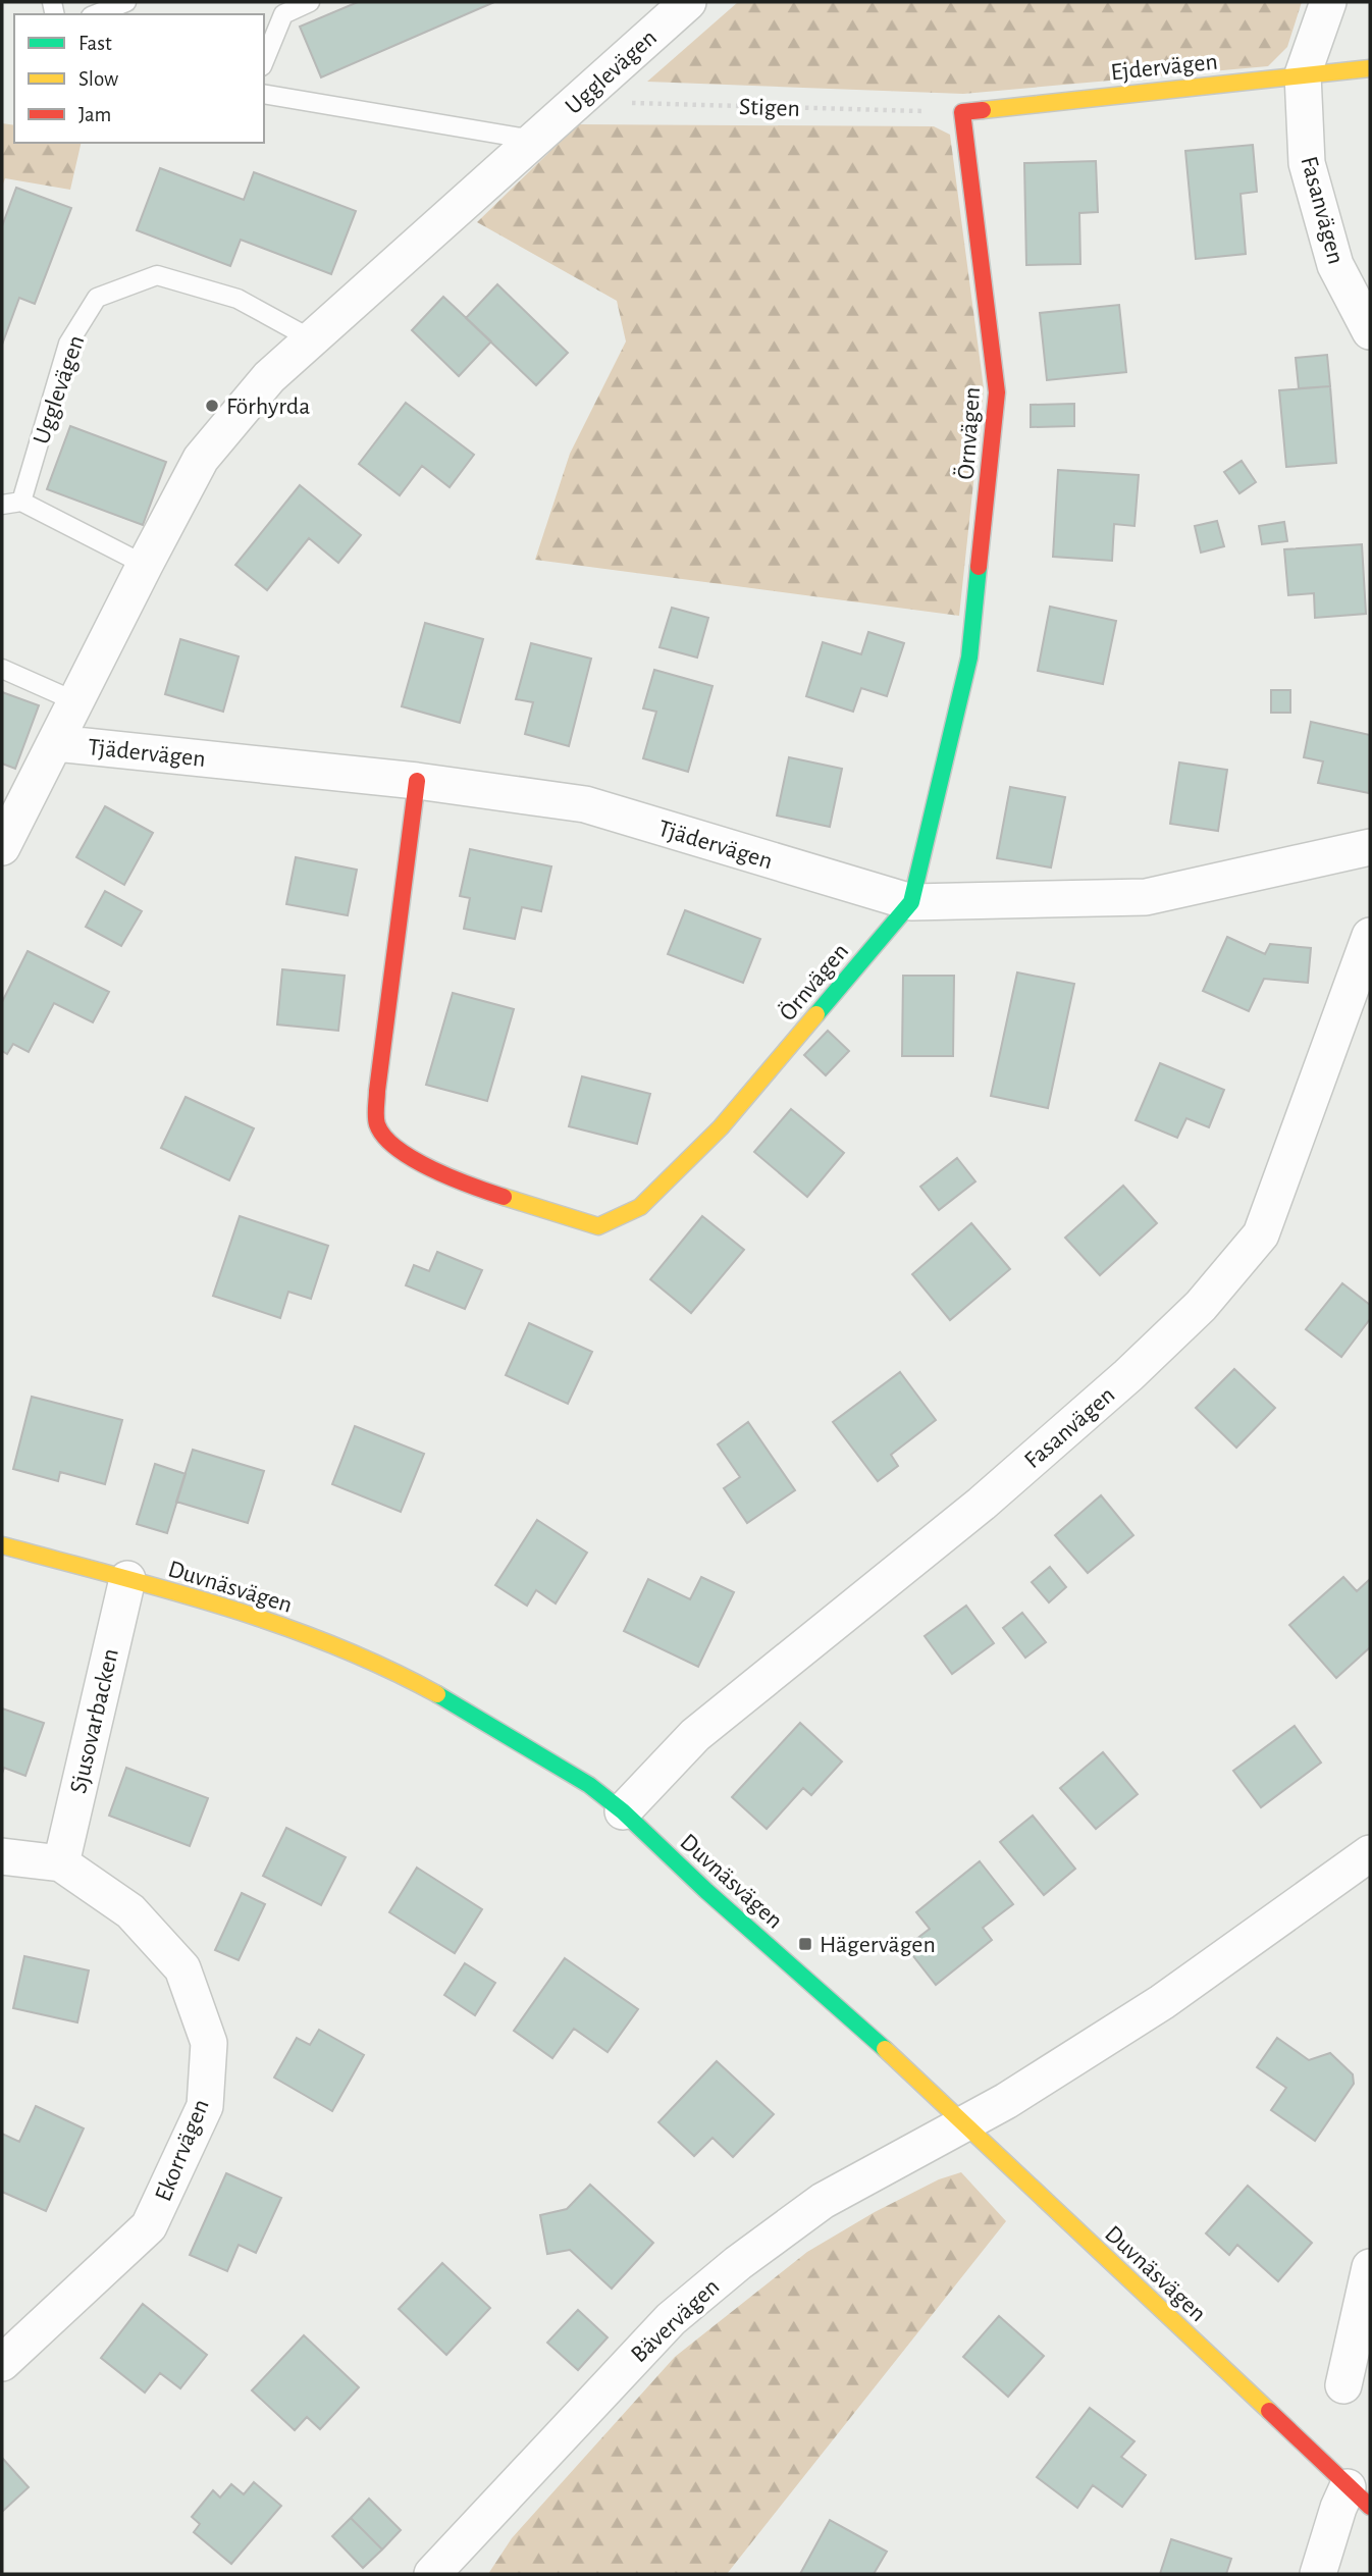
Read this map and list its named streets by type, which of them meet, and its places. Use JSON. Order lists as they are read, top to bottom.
{
  "streets": {
    "street": [
      "Ejdervägen",
      "Ugglevägen",
      "Fasanvägen",
      "Örnvägen",
      "Tjädervägen",
      "Duvnäsvägen",
      "Sjusovarbacken",
      "Ekorrvägen",
      "Bävervägen"
    ],
    "path": ["Stigen"]
  },
  "crossings": [
    ["Ejdervägen", "Stigen"],
    ["Ejdervägen", "Fasanvägen"],
    ["Ejdervägen", "Örnvägen"],
    ["Ugglevägen", "Stigen"],
    ["Ugglevägen", "Tjädervägen"],
    ["Stigen", "Örnvägen"],
    ["Fasanvägen", "Duvnäsvägen"],
    ["Örnvägen", "Tjädervägen"],
    ["Duvnäsvägen", "Sjusovarbacken"],
    ["Duvnäsvägen", "Bävervägen"],
    ["Sjusovarbacken", "Ekorrvägen"]
  ],
  "places": {
    "other": ["Förhyrda"],
    "transit": ["Hägervägen"]
  },
  "legend": ["Fast", "Slow", "Jam"]
}
